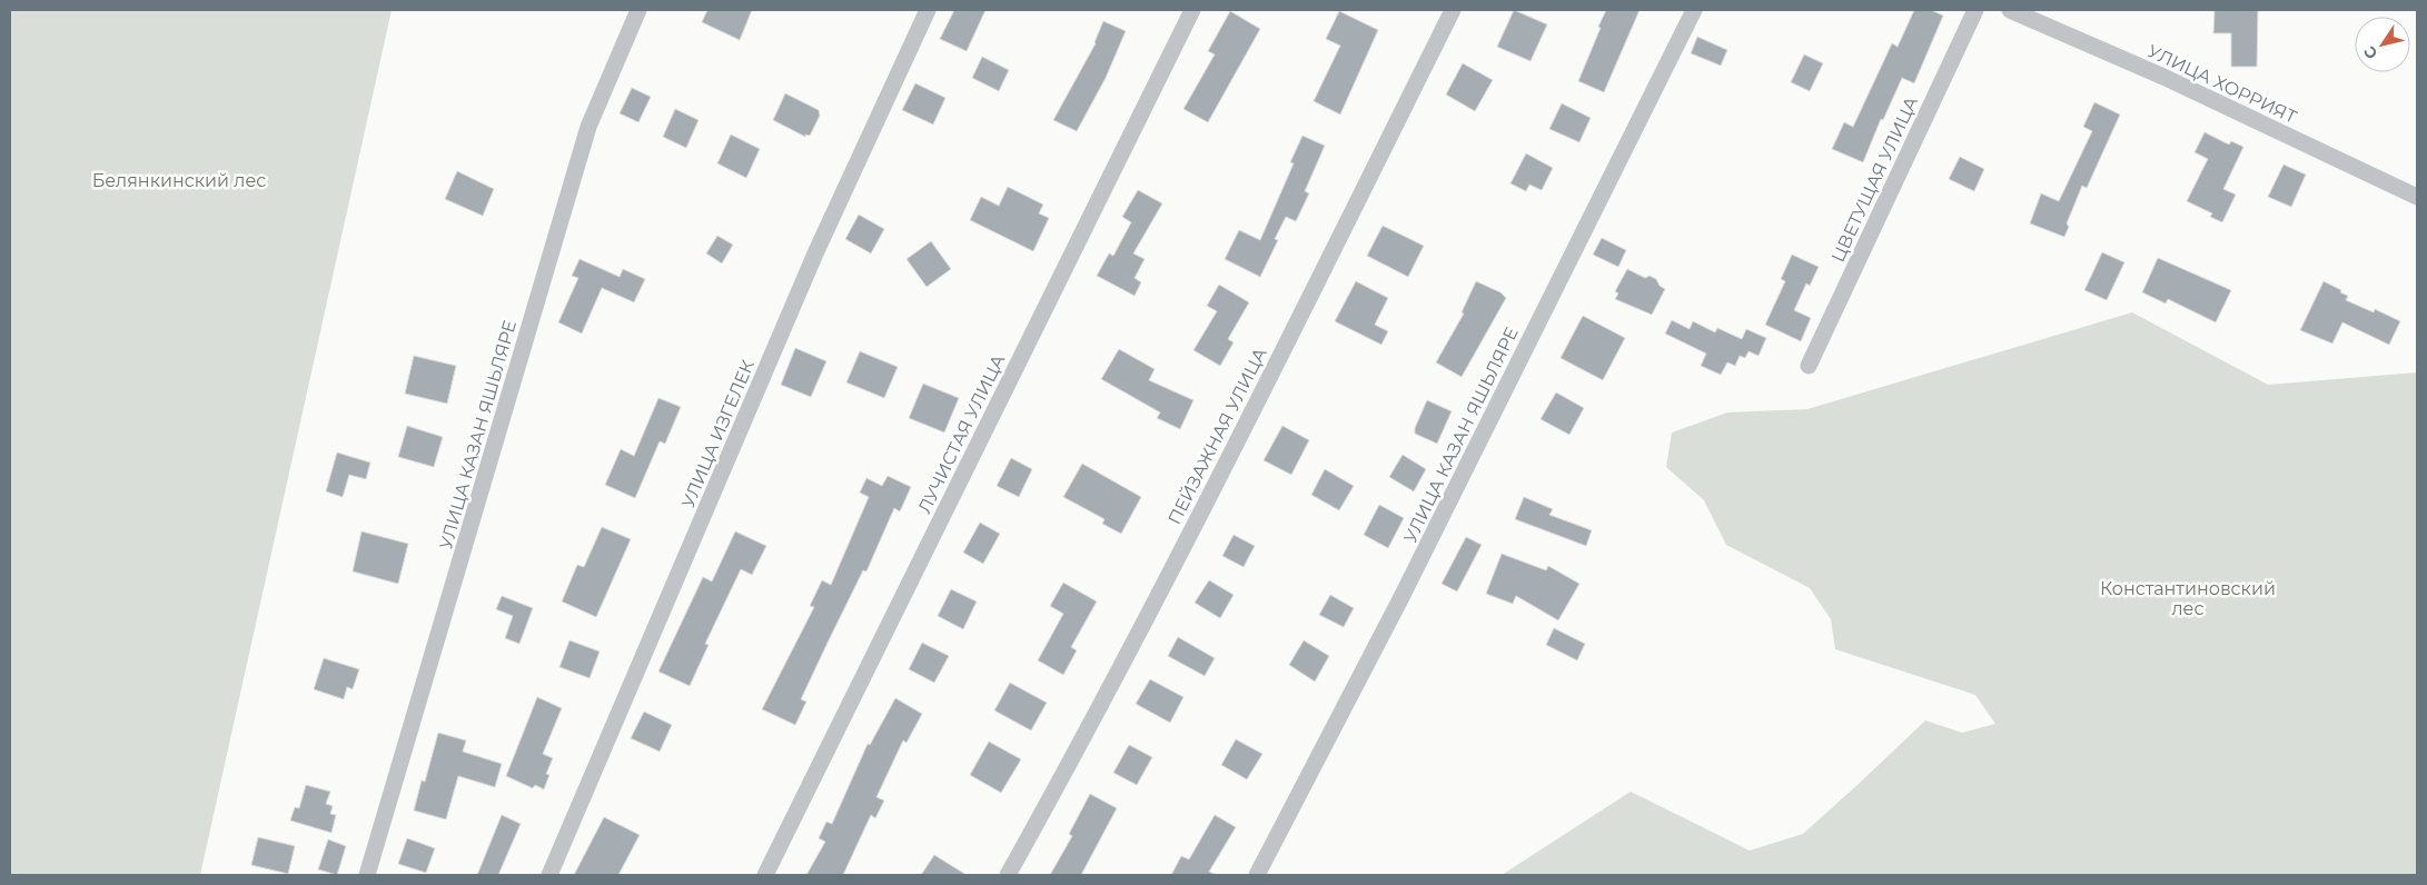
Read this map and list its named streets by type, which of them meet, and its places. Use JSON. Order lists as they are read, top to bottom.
{
  "streets": {
    "street": [
      "УЛИЦА ХОРРИЯТ",
      "ЦВЕТУЩАЯ УЛИЦА",
      "УЛИЦА ИЗГЕЛЕК",
      "ЛУЧИСТАЯ УЛИЦА",
      "УЛИЦА КАЗАН ЯШЬЛЯРЕ",
      "ПЕЙЗАЖНАЯ УЛИЦА"
    ]
  },
  "parks": ["Белянкинский лес", "Константиновский лес"],
  "north": "bottom left"
}
